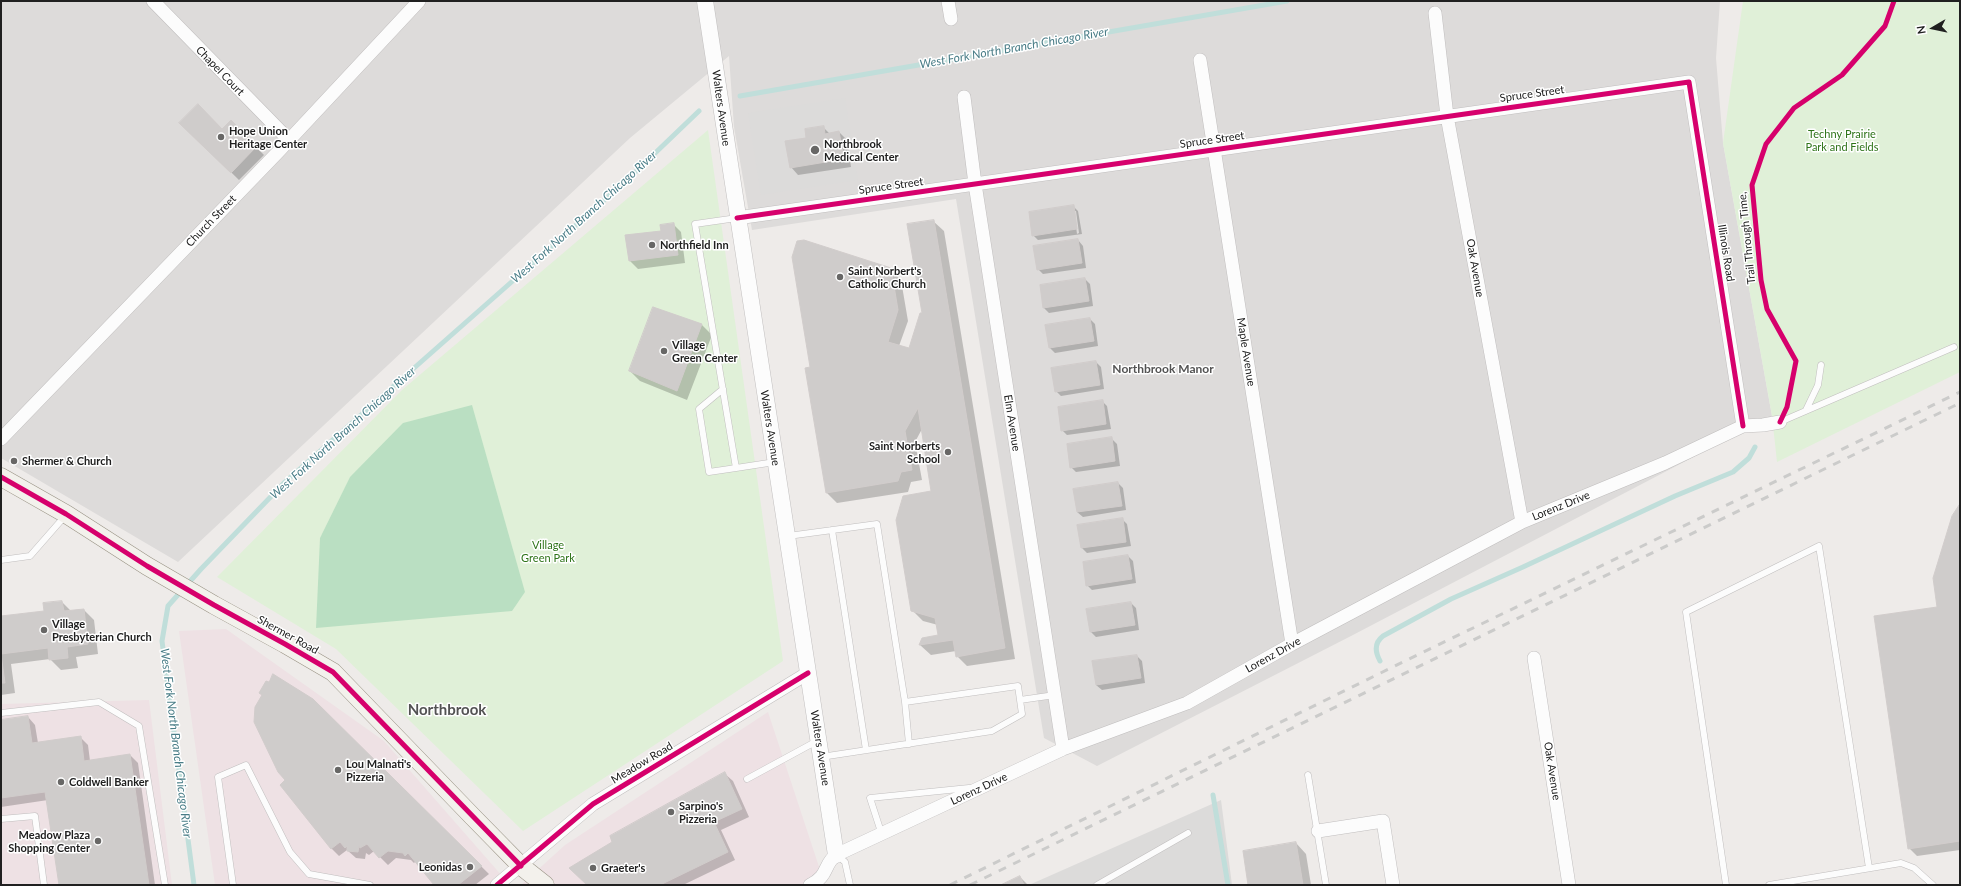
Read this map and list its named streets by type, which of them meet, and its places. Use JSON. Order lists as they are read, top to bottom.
{
  "streets": {
    "main road": ["Shermer Road"],
    "street": [
      "Chapel Court",
      "Spruce Street",
      "Walters Avenue",
      "Church Street",
      "Illinois Road",
      "Oak Avenue",
      "Maple Avenue",
      "Elm Avenue",
      "Lorenz Drive",
      "Meadow Road"
    ],
    "cycle path": ["Trail Through Time,"]
  },
  "crossings": [
    ["Chapel Court", "Church Street"],
    ["Spruce Street", "Walters Avenue"],
    ["Spruce Street", "Illinois Road"],
    ["Spruce Street", "Oak Avenue"],
    ["Spruce Street", "Maple Avenue"],
    ["Spruce Street", "Elm Avenue"],
    ["Walters Avenue", "Lorenz Drive"],
    ["Walters Avenue", "Meadow Road"],
    ["Illinois Road", "Lorenz Drive"],
    ["Oak Avenue", "Lorenz Drive"],
    ["Maple Avenue", "Lorenz Drive"],
    ["Elm Avenue", "Lorenz Drive"],
    ["Shermer Road", "Meadow Road"]
  ],
  "districts": ["Northbrook Manor", "Northbrook"],
  "water": ["West Fork North Branch Chicago River"],
  "parks": ["Techny Prairie Park and Fields", "Village Green Park"],
  "places": [
    "Hope Union Heritage Center",
    "Northbrook Medical Center",
    "Northfield Inn",
    "Saint Norbert's Catholic Church",
    "Village Green Center",
    "Saint Norberts School",
    "Shermer & Church",
    "Village Presbyterian Church",
    "Lou Malnati's Pizzeria",
    "Coldwell Banker",
    "Sarpino's Pizzeria",
    "Meadow Plaza Shopping Center",
    "Leonidas",
    "Graeter's"
  ],
  "north": "left"
}
